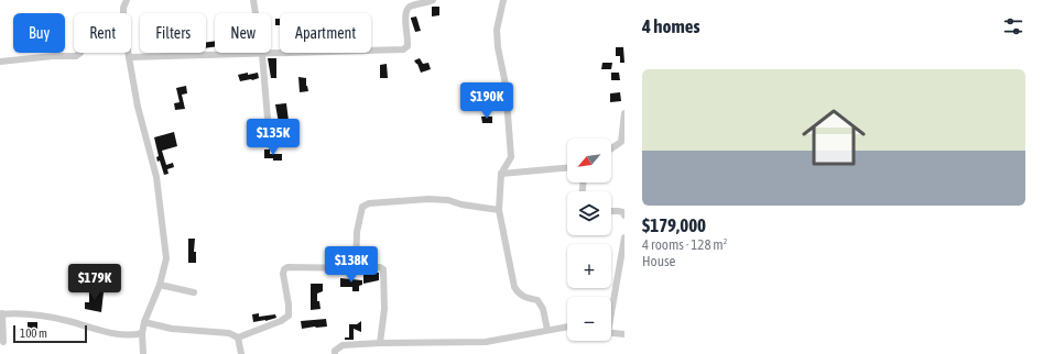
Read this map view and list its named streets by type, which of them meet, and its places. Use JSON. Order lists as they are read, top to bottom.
{
  "scale_bar": "100 m",
  "north": "bottom left",
  "page": {
    "heading": "4 homes",
    "chip": [
      "Buy",
      "Rent",
      "Filters",
      "New",
      "Apartment"
    ],
    "list": [
      {
        "name": "$179,000",
        "note": "4 rooms · 128 m² · House"
      }
    ],
    "price": [
      "$190K",
      "$135K",
      "$138K",
      "$179K"
    ],
    "map_buttons": ["+", "−"],
    "scale": "100 m"
  }
}
